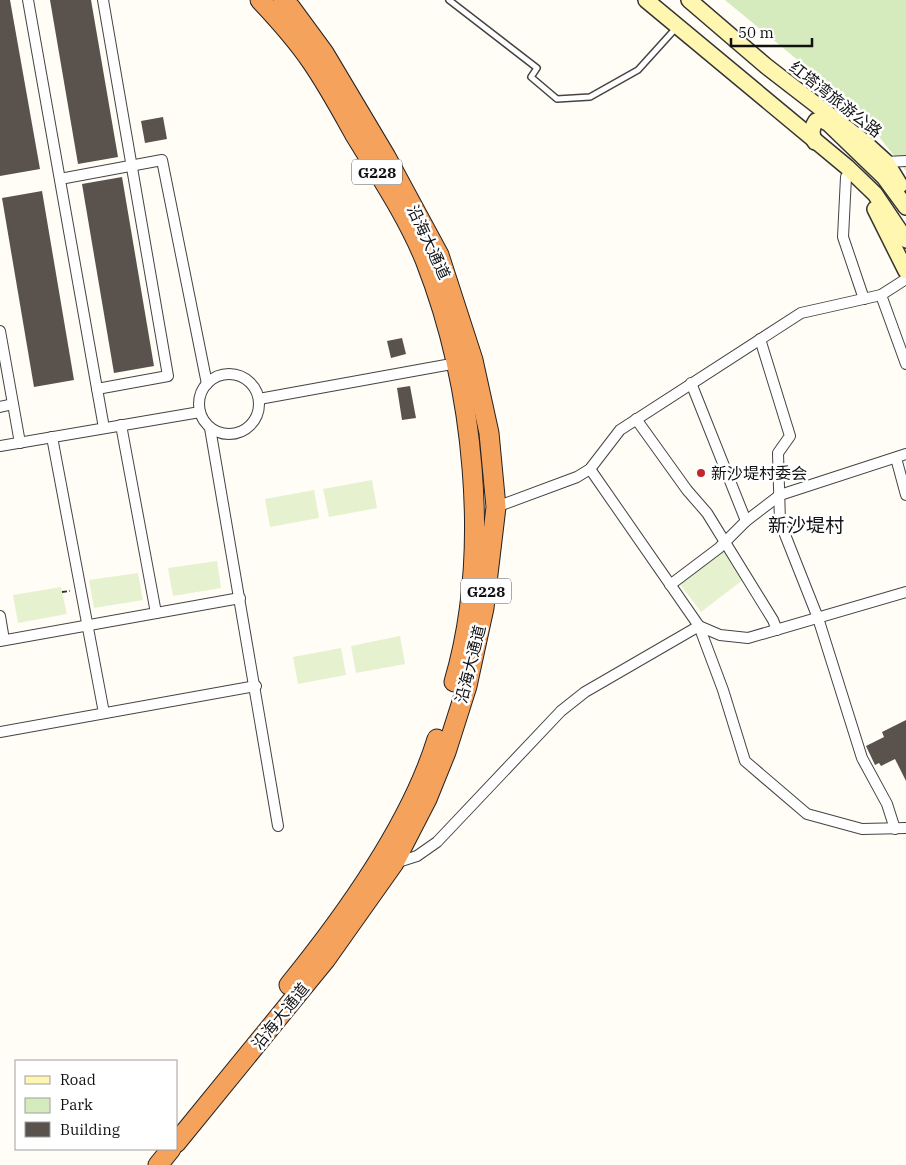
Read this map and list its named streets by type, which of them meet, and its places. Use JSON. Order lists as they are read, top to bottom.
{
  "streets": {
    "highway": ["G228", "沿海大通道"],
    "main road": ["红塔湾旅游公路"]
  },
  "districts": ["新沙堤村"],
  "places": ["新沙堤村委会"],
  "legend": ["Road", "Park", "Building"],
  "scale_bar": "50 m"
}
